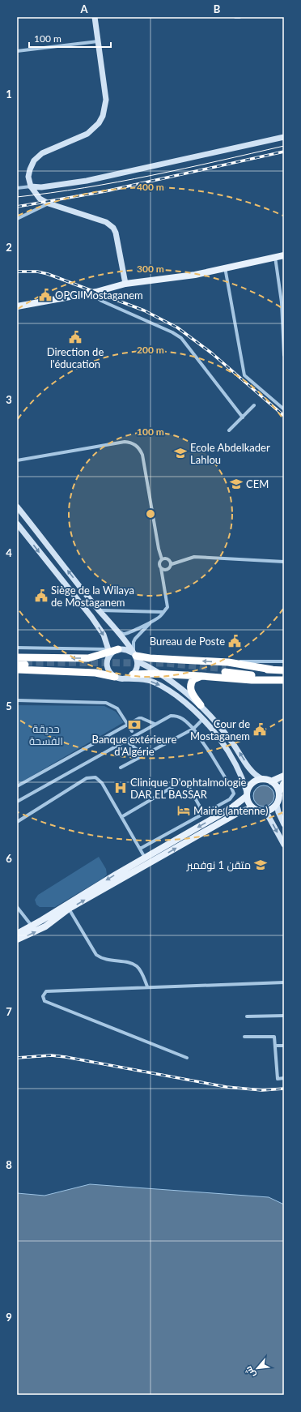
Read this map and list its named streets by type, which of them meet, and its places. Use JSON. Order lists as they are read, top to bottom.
{
  "parks": ["حديقة الفسحة"],
  "places": {
    "public building": [
      "OPGI Mostaganem",
      "Direction de l'éducation",
      "Siège de la Wilaya de Mostaganem",
      "Bureau de Poste",
      "Cour de Mostaganem"
    ],
    "school or university": ["Ecole Abdelkader Lahlou", "CEM", "متقن 1 نوفمبر"],
    "bank": ["Banque extérieure d'Algérie"],
    "hospital": ["Clinique D'ophtalmologie DAR EL BASSAR"],
    "hotel": ["Mairie (antenne)"]
  },
  "scale_bar": "100 m",
  "north": "bottom left",
  "grid": {
    "columns": ["A", "B"],
    "rows": [
      "1",
      "2",
      "3",
      "4",
      "5",
      "6",
      "7",
      "8",
      "9"
    ]
  },
  "rings": [
    "400 m",
    "300 m",
    "200 m",
    "100 m"
  ]
}
